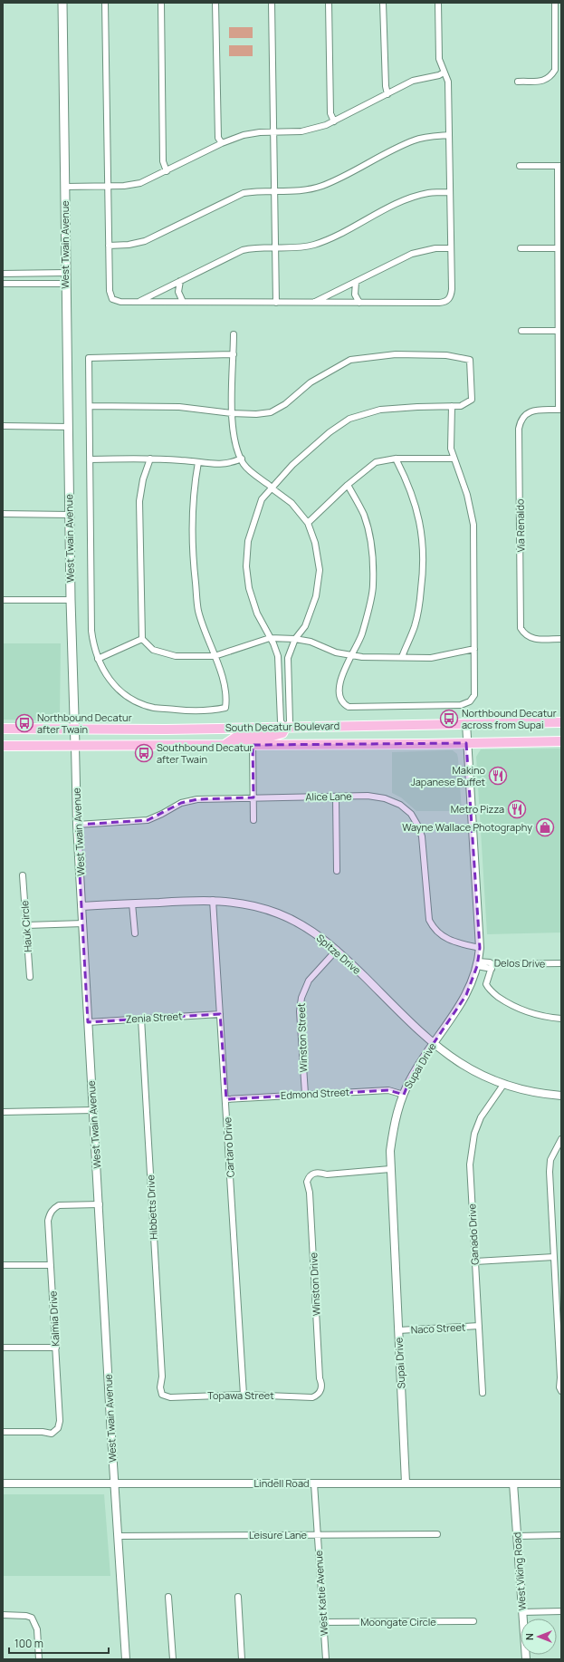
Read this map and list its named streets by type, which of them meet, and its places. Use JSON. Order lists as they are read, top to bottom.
{
  "streets": {
    "main road": ["West Twain Avenue", "South Decatur Boulevard"],
    "street": [
      "Via Renaldo",
      "Alice Lane",
      "Hauk Circle",
      "Spitze Drive",
      "Delos Drive",
      "Zenia Street",
      "Winston Street",
      "Supai Drive",
      "Edmond Street",
      "Cartaro Drive",
      "Hibbetts Drive",
      "Ganado Drive",
      "Winston Drive",
      "Kalmia Drive",
      "Naco Street",
      "Topawa Street",
      "Lindell Road",
      "Leisure Lane",
      "West Viking Road",
      "West Katie Avenue",
      "Moongate Circle"
    ]
  },
  "crossings": [
    ["West Twain Avenue", "South Decatur Boulevard"],
    ["West Twain Avenue", "Alice Lane"],
    ["West Twain Avenue", "Spitze Drive"],
    ["West Twain Avenue", "Zenia Street"],
    ["West Twain Avenue", "Kalmia Drive"],
    ["West Twain Avenue", "Lindell Road"],
    ["West Twain Avenue", "Leisure Lane"],
    ["South Decatur Boulevard", "Supai Drive"],
    ["Alice Lane", "Supai Drive"],
    ["Spitze Drive", "Winston Street"],
    ["Spitze Drive", "Supai Drive"],
    ["Spitze Drive", "Cartaro Drive"],
    ["Spitze Drive", "Ganado Drive"],
    ["Delos Drive", "Supai Drive"],
    ["Zenia Street", "Cartaro Drive"],
    ["Zenia Street", "Hibbetts Drive"],
    ["Winston Street", "Edmond Street"],
    ["Supai Drive", "Edmond Street"],
    ["Supai Drive", "Winston Drive"],
    ["Supai Drive", "Naco Street"],
    ["Supai Drive", "Lindell Road"],
    ["Edmond Street", "Cartaro Drive"],
    ["Cartaro Drive", "Topawa Street"],
    ["Hibbetts Drive", "Topawa Street"],
    ["Ganado Drive", "Naco Street"],
    ["Winston Drive", "Topawa Street"],
    ["Lindell Road", "West Viking Road"],
    ["Lindell Road", "West Katie Avenue"],
    ["Leisure Lane", "West Katie Avenue"],
    ["West Katie Avenue", "Moongate Circle"]
  ],
  "places": {
    "bus stop": ["Northbound Decatur across from Supai", "Northbound Decatur after Twain", "Southbound Decatur after Twain"],
    "restaurant": ["Makino Japanese Buffet", "Metro Pizza"],
    "shop": ["Wayne Wallace Photography"]
  },
  "scale_bar": "100 m",
  "north": "left"
}
